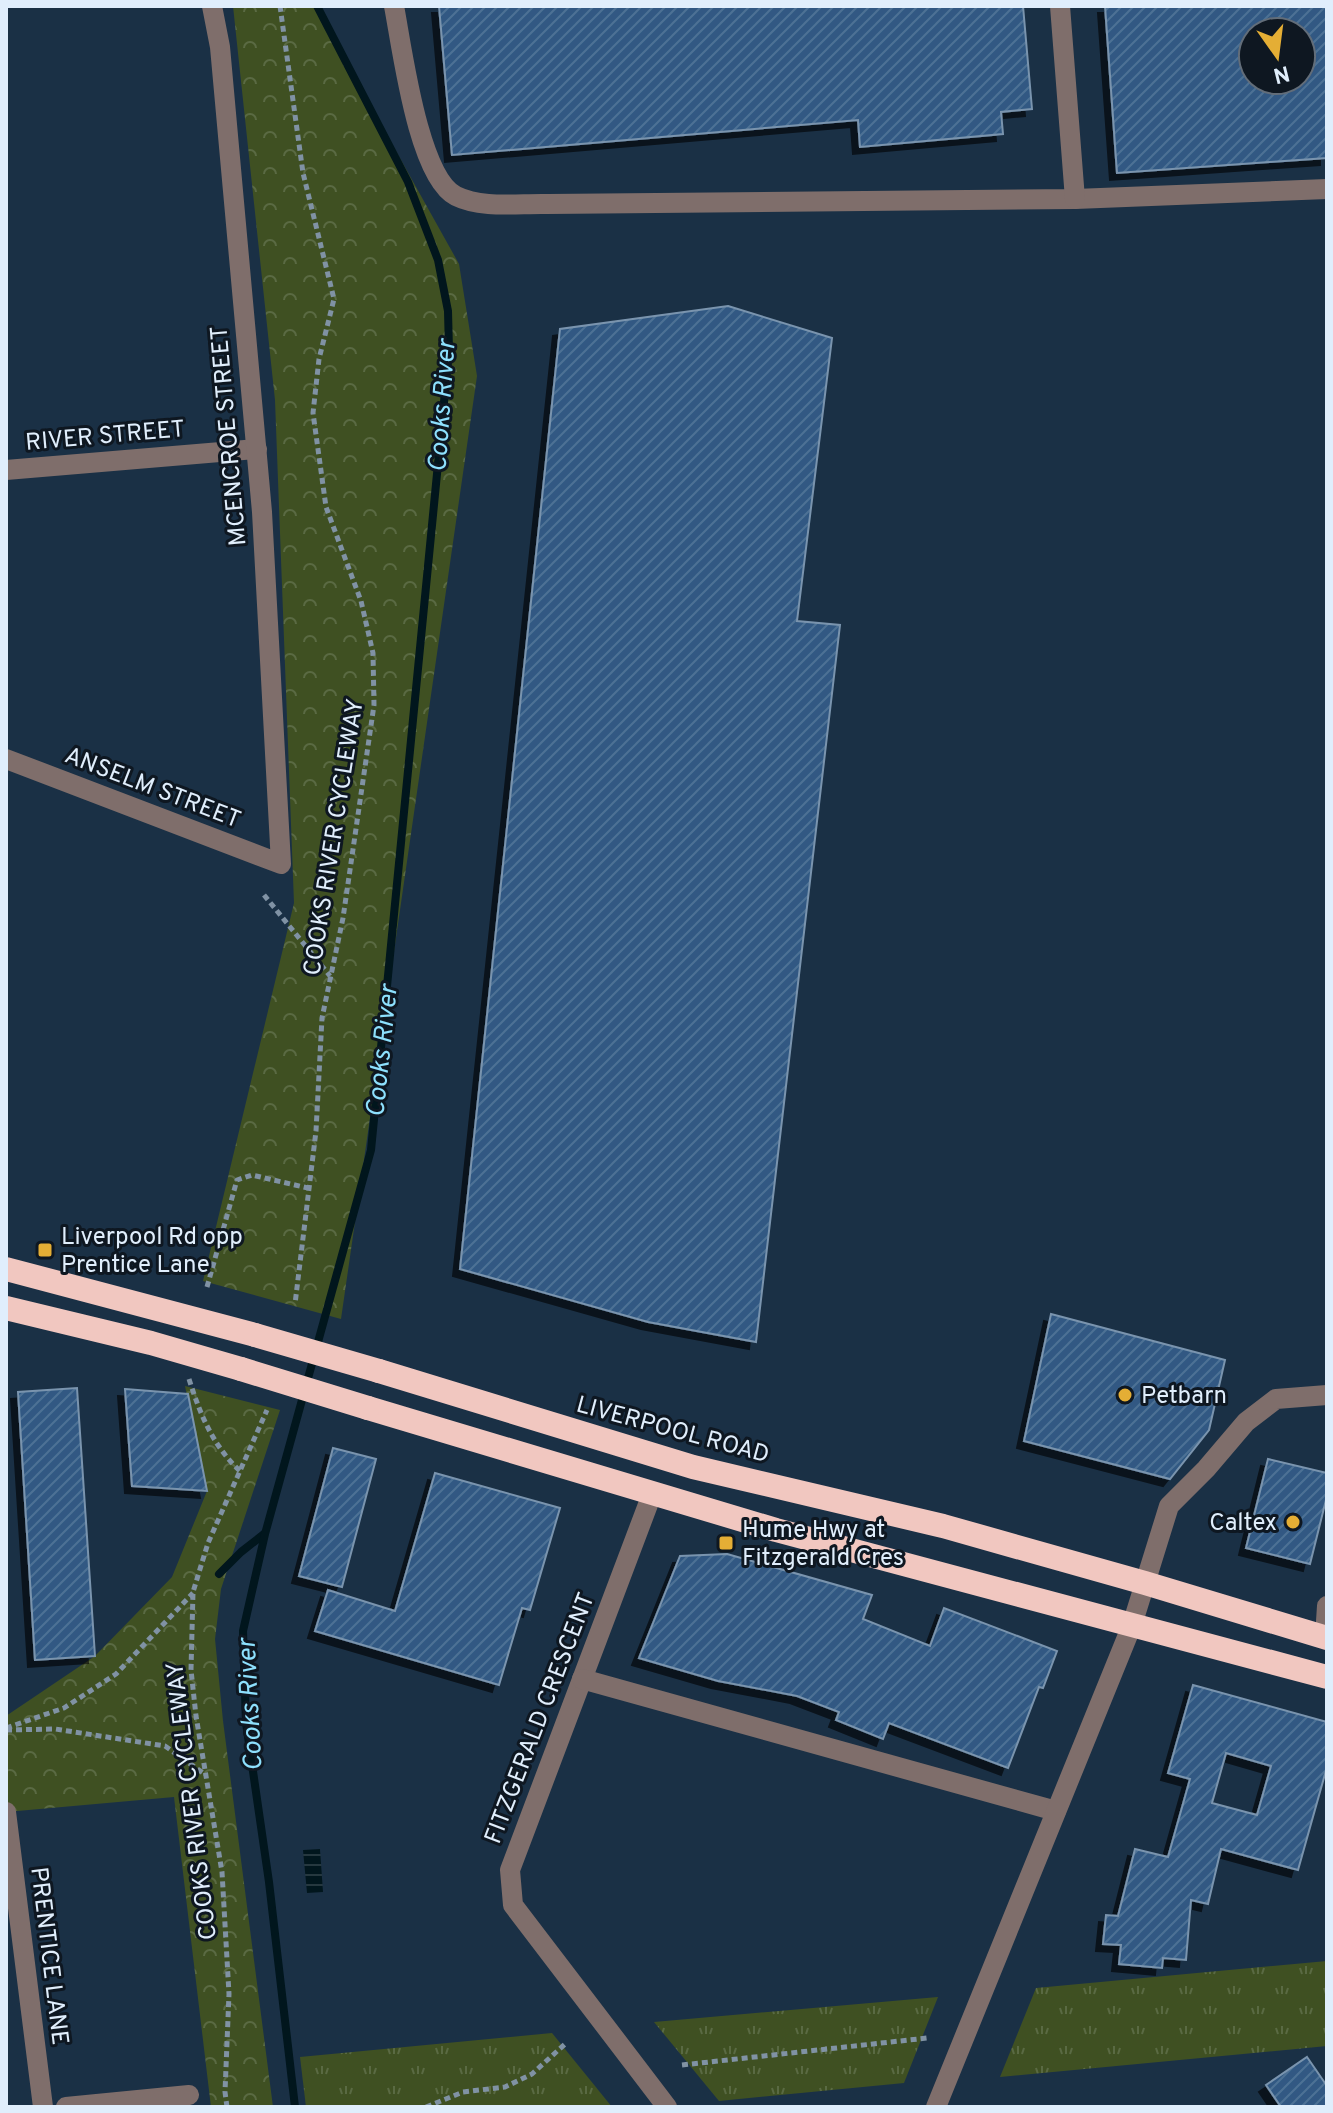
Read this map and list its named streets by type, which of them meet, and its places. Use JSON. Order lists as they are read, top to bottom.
{
  "streets": {
    "highway": ["LIVERPOOL ROAD"],
    "street": [
      "RIVER STREET",
      "MCENCROE STREET",
      "ANSELM STREET",
      "FITZGERALD CRESCENT",
      "PRENTICE LANE"
    ],
    "path": ["COOKS RIVER CYCLEWAY"]
  },
  "crossings": [
    ["RIVER STREET", "MCENCROE STREET"],
    ["MCENCROE STREET", "ANSELM STREET"]
  ],
  "water": ["Cooks River"],
  "places": {
    "transit": ["Liverpool Rd opp Prentice Lane", "Hume Hwy at Fitzgerald Cres"],
    "other": ["Petbarn", "Caltex"]
  },
  "north": "bottom"
}
